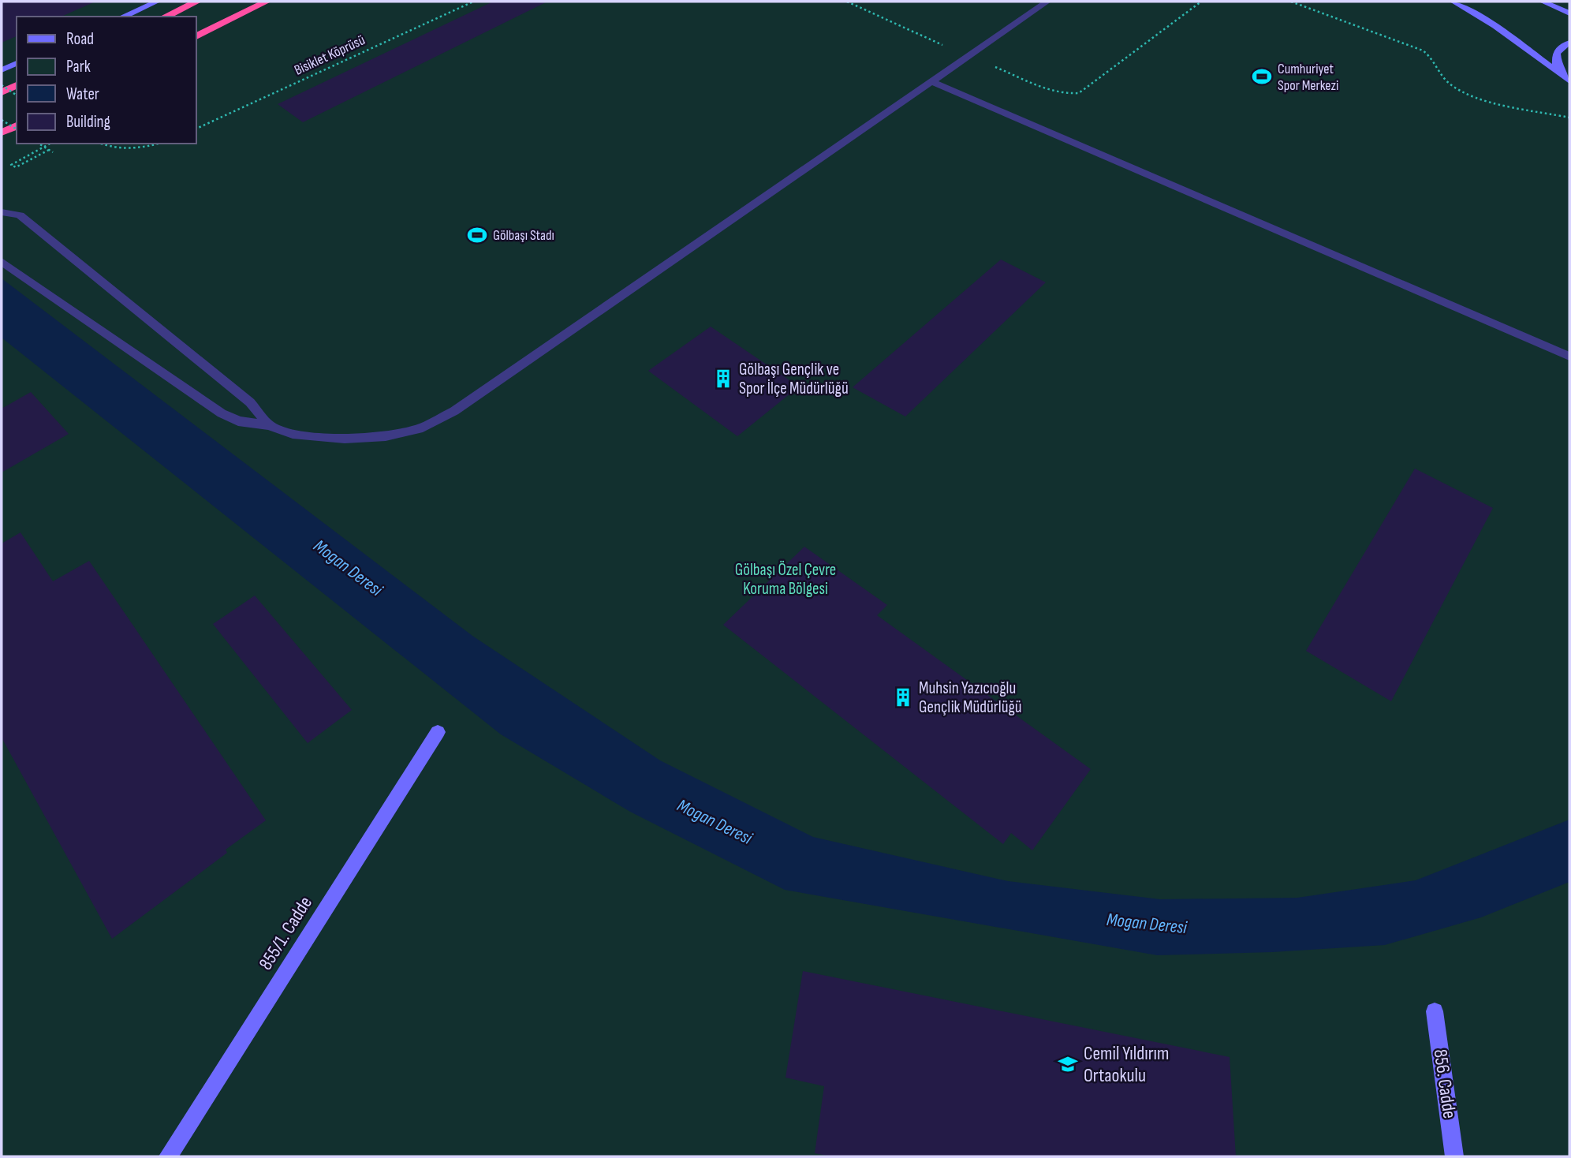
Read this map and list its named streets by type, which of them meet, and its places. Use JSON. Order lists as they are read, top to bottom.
{
  "streets": {
    "street": ["855/1. Cadde", "856. Cadde"],
    "path": ["Bisiklet Köprüsü"]
  },
  "water": ["Mogan Deresi"],
  "parks": ["Gölbaşı Özel Çevre Koruma Bölgesi"],
  "places": {
    "sports": ["Cumhuriyet Spor Merkezi", "Gölbaşı Stadı"],
    "building": ["Gölbaşı Gençlik ve Spor İlçe Müdürlüğü", "Muhsin Yazıcıoğlu Gençlik Müdürlüğü"],
    "school or university": ["Cemil Yıldırım Ortaokulu"]
  },
  "legend": [
    "Road",
    "Park",
    "Water",
    "Building"
  ]
}
